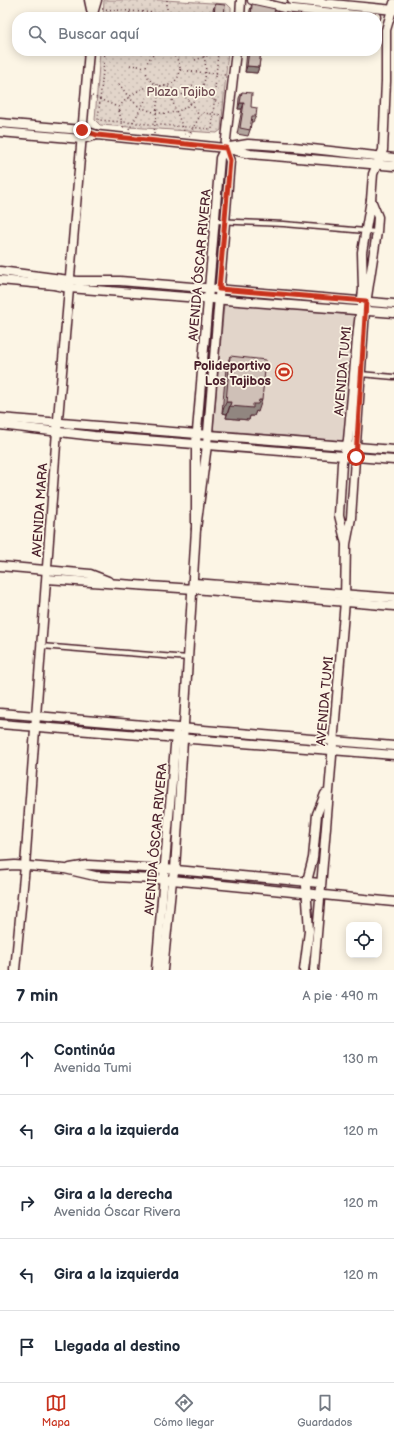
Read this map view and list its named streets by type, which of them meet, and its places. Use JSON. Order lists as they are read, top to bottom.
{
  "streets": {
    "street": ["AVENIDA ÓSCAR RIVERA", "AVENIDA TUMI", "AVENIDA MARA"]
  },
  "parks": ["Plaza Tajibo"],
  "places": {
    "sports": ["Polideportivo Los Tajibos"]
  },
  "page": {
    "search": "Buscar aquí",
    "heading": ["7 min", "A pie · 490 m"],
    "list": [
      ["Continúa", "Avenida Tumi", "130 m"],
      ["Gira a la izquierda", "120 m"],
      ["Gira a la derecha", "Avenida Óscar Rivera", "120 m"],
      ["Gira a la izquierda", "120 m"],
      "Llegada al destino"
    ],
    "nav": ["Mapa", "Cómo llegar", "Guardados"]
  }
}
